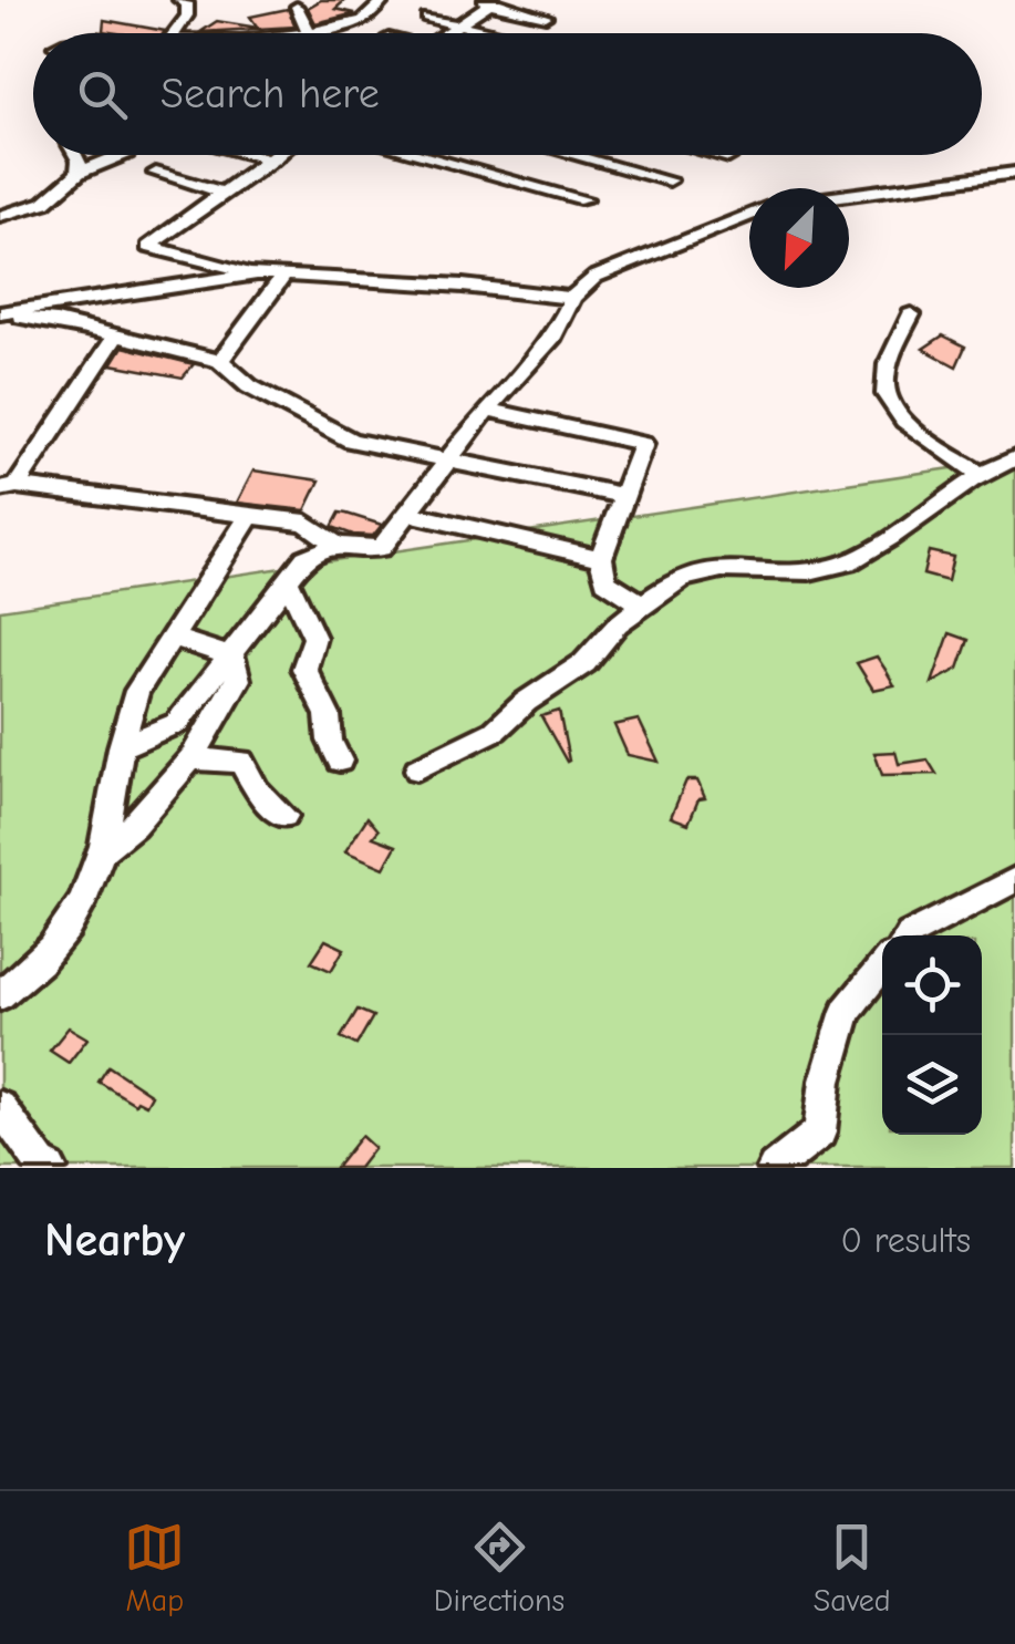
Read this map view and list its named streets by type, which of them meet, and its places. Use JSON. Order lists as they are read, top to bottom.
{
  "north": "bottom left",
  "page": {
    "search": "Search here",
    "heading": ["Nearby", "0 results"],
    "nav": ["Map", "Directions", "Saved"]
  }
}
